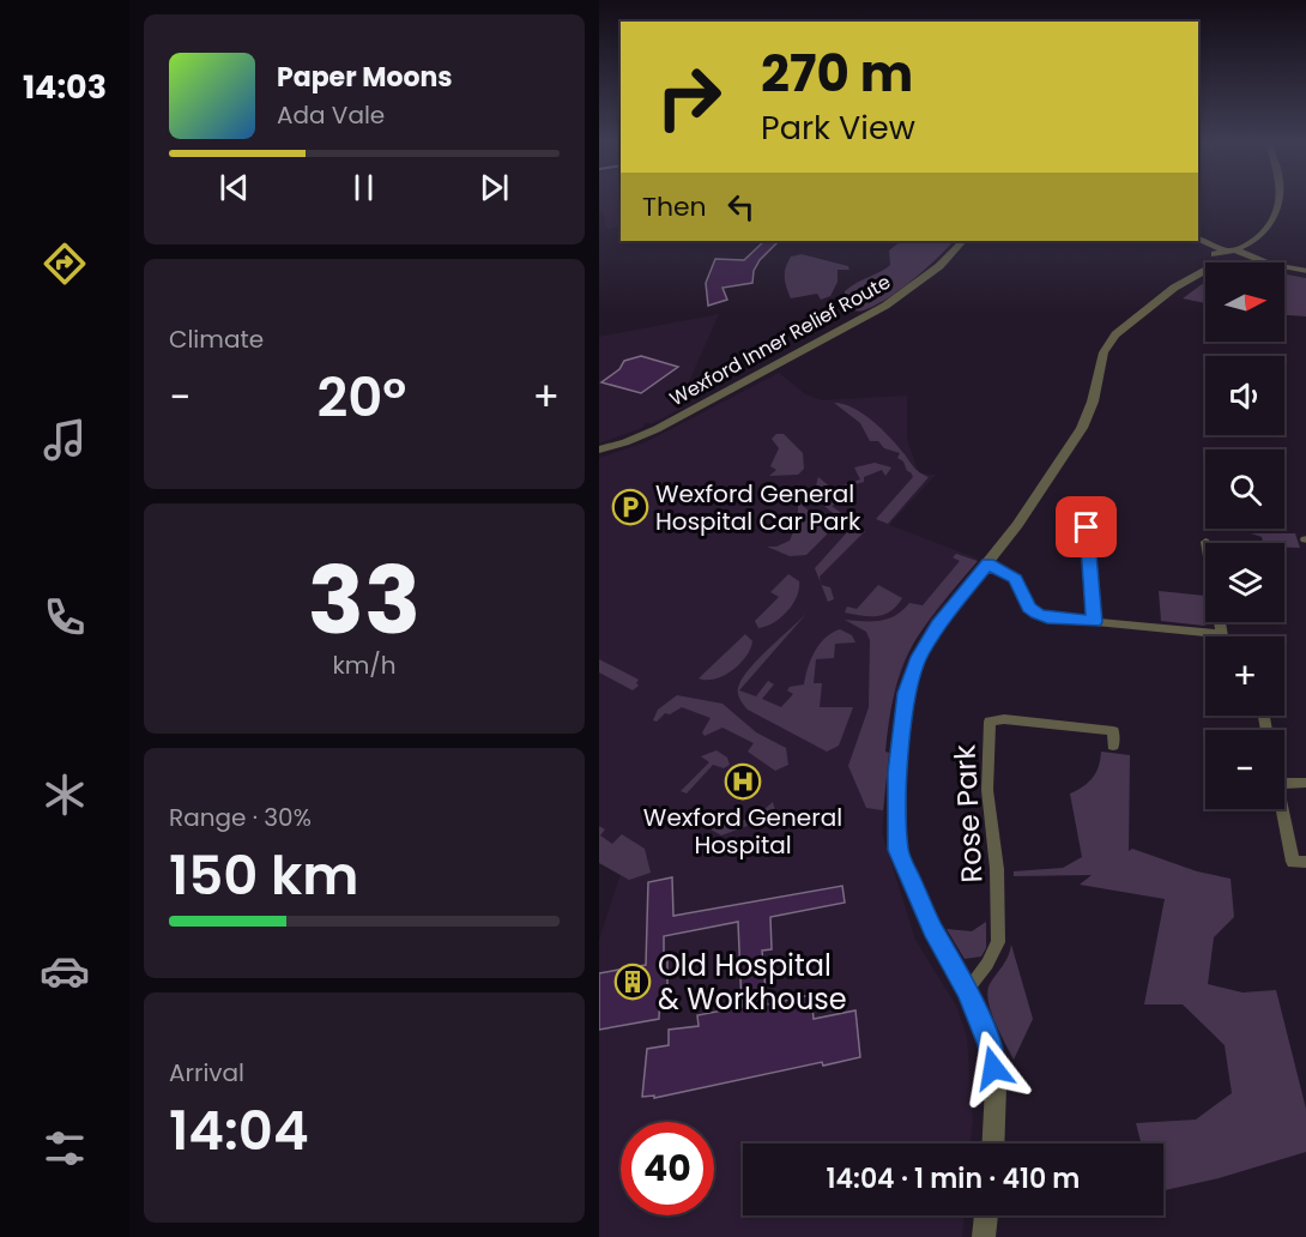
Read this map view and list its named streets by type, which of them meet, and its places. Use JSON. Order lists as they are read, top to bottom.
{
  "streets": {
    "street": ["Wexford Inner Relief Route", "Rose Park"]
  },
  "places": {
    "parking": ["Wexford General Hospital Car Park"],
    "hospital": ["Wexford General Hospital"],
    "building": ["Old Hospital & Workhouse"]
  },
  "north": "right",
  "page": {
    "tabs": "14:03",
    "turn": ["270 m", "Park View"],
    "song": ["Paper Moons", "Ada Vale"],
    "then": "Then",
    "tile": [
      "Climate",
      ["33", "km/h"],
      ["Range · 30%", "150 km"],
      ["Arrival", "14:04"]
    ],
    "map_buttons": ["+", "−"],
    "heat": ["−", "20°", "+"],
    "limit": "40",
    "trip": "14:04 · 1 min · 410 m"
  }
}
